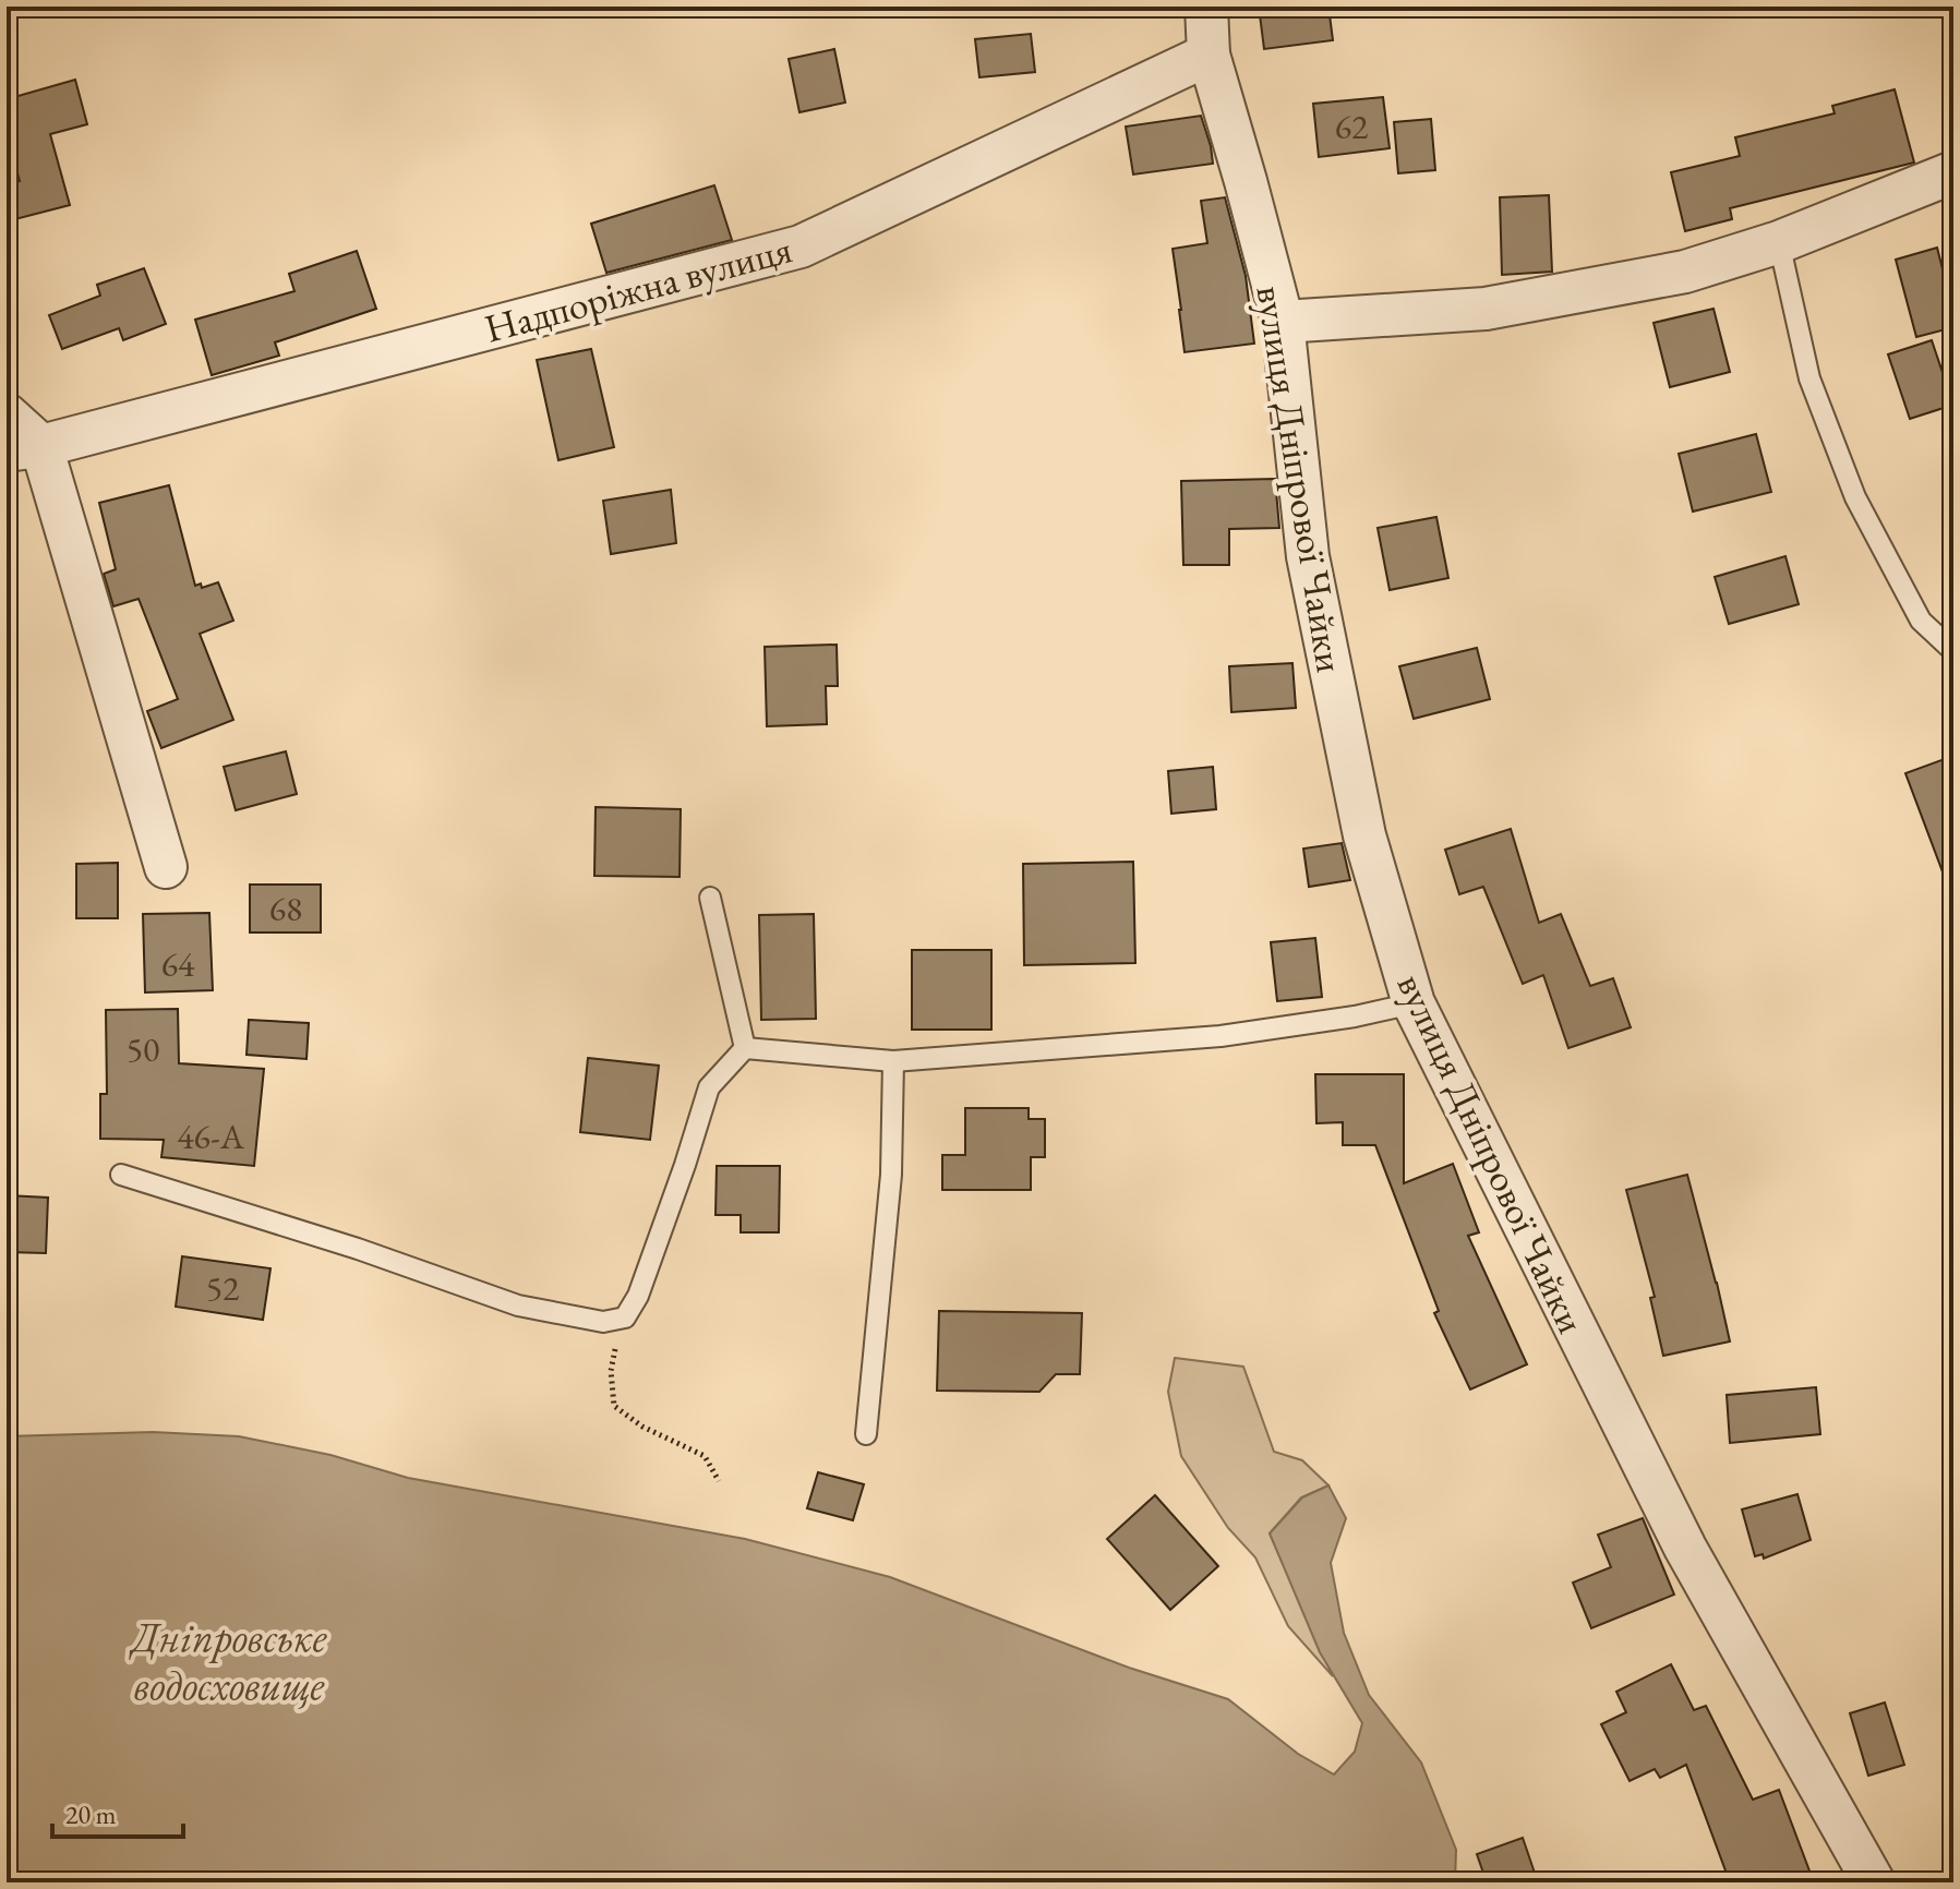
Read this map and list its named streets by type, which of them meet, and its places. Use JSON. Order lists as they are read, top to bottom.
{
  "streets": {
    "street": ["Надпоріжна вулиця", "вулиця Дніпрової Чайки"]
  },
  "crossings": [
    ["Надпоріжна вулиця", "вулиця Дніпрової Чайки"]
  ],
  "water": ["Дніпровське водосховище"],
  "house_numbers": [
    "62",
    "68",
    "64",
    "50",
    "46-А",
    "52"
  ],
  "scale_bar": "20 m"
}
